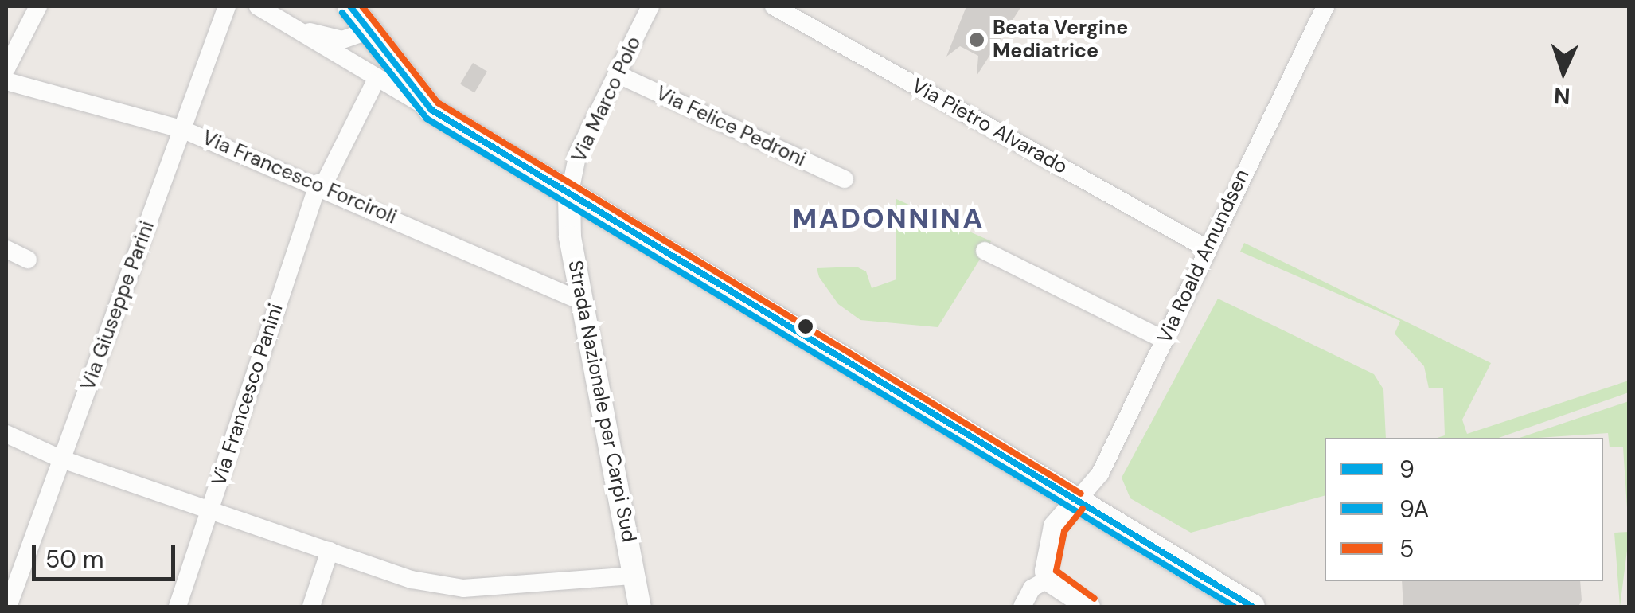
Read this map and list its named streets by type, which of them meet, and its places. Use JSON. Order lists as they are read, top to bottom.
{
  "streets": {
    "street": [
      "Via Marco Polo",
      "Via Felice Pedroni",
      "Via Pietro Alvarado",
      "Via Francesco Forciroli",
      "Via Roald Amundsen",
      "Via Giuseppe Parini",
      "Via Francesco Panini",
      "Strada Nazionale per Carpi Sud"
    ]
  },
  "crossings": [
    ["Via Marco Polo", "Via Felice Pedroni"],
    ["Via Marco Polo", "Strada Nazionale per Carpi Sud"],
    ["Via Pietro Alvarado", "Via Roald Amundsen"],
    ["Via Francesco Forciroli", "Via Giuseppe Parini"],
    ["Via Francesco Forciroli", "Via Francesco Panini"],
    ["Via Francesco Forciroli", "Strada Nazionale per Carpi Sud"]
  ],
  "districts": ["MADONNINA"],
  "places": ["Beata Vergine Mediatrice"],
  "lines": ["transit line 9", "transit line 5", "transit line 9A"],
  "legend": ["9", "9A", "5"],
  "scale_bar": "50 m",
  "north": "bottom"
}
